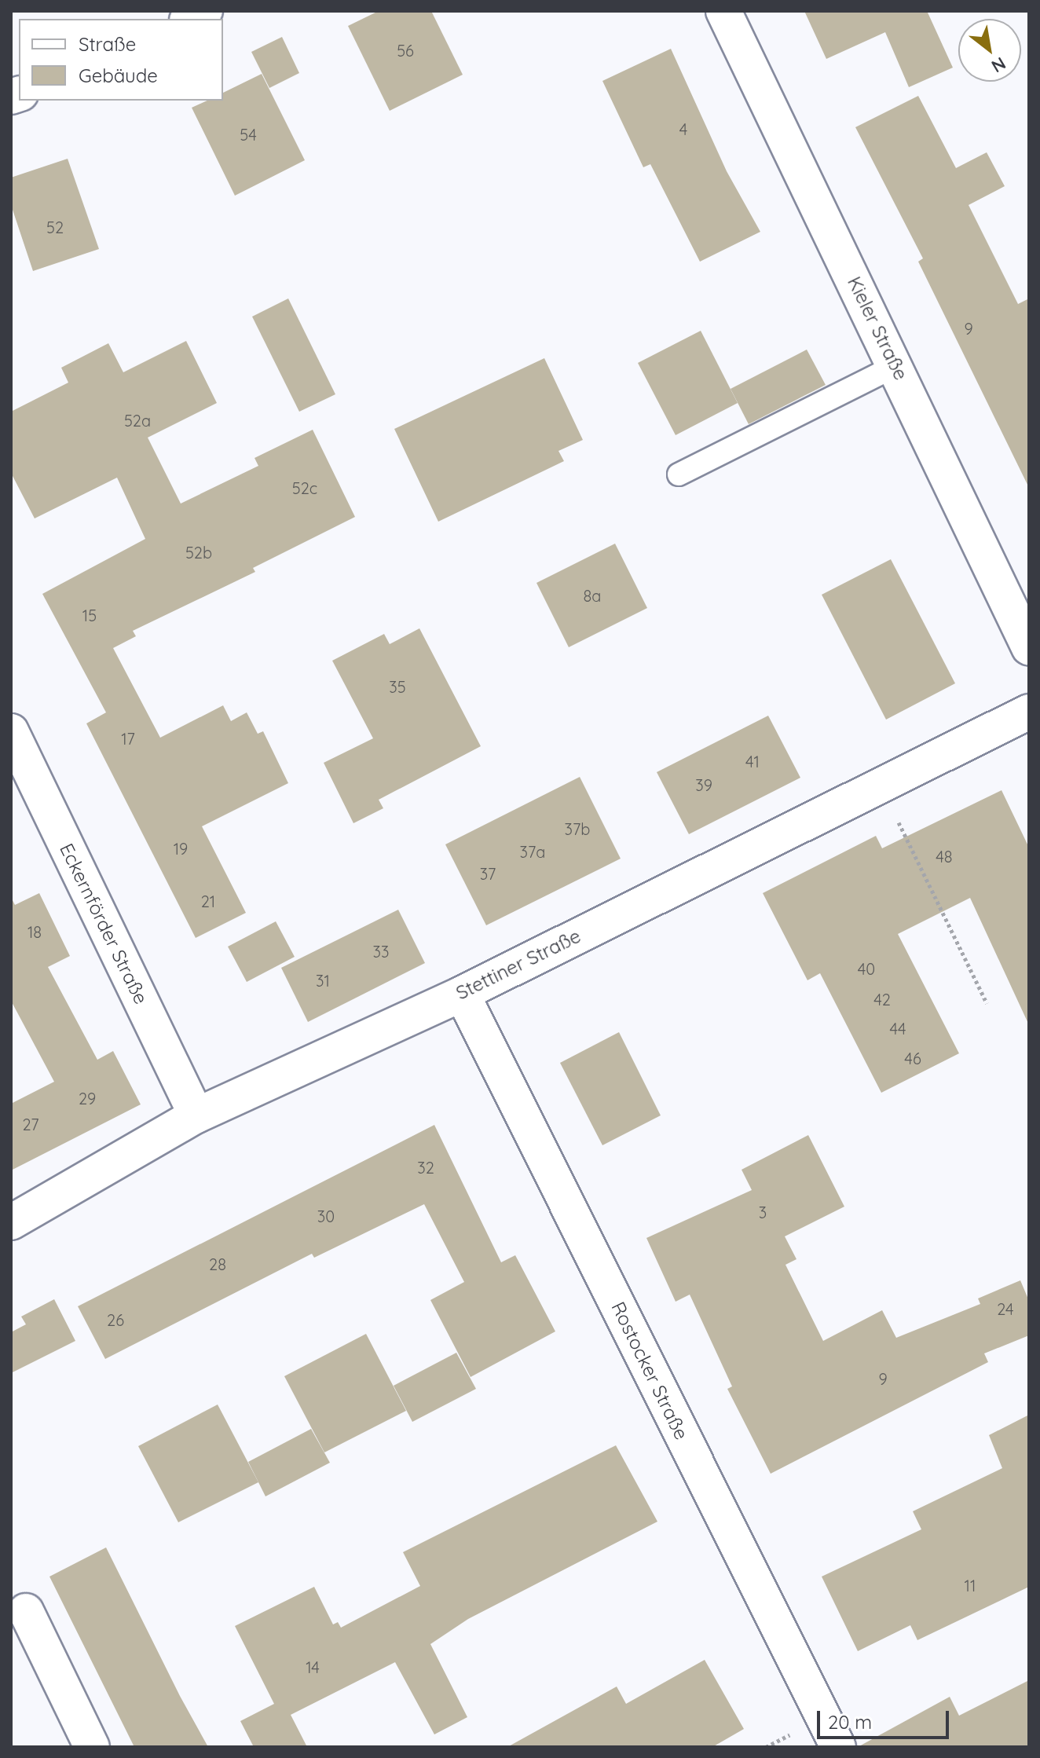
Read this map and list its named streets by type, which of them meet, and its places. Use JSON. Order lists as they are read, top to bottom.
{
  "streets": {
    "street": [
      "Kieler Straße",
      "Eckernförder Straße",
      "Stettiner Straße",
      "Rostocker Straße"
    ]
  },
  "crossings": [
    ["Eckernförder Straße", "Stettiner Straße"],
    ["Stettiner Straße", "Rostocker Straße"]
  ],
  "house_numbers": [
    "56",
    "4",
    "54",
    "52",
    "9",
    "52a",
    "52c",
    "52b",
    "8a",
    "15",
    "35",
    "17",
    "41",
    "39",
    "37b",
    "19",
    "37a",
    "48",
    "37",
    "21",
    "18",
    "33",
    "40",
    "31",
    "42",
    "44",
    "46",
    "29",
    "27",
    "32",
    "3",
    "30",
    "28",
    "24",
    "26",
    "9",
    "11",
    "14"
  ],
  "legend": ["Straße", "Gebäude"],
  "scale_bar": "20 m",
  "north": "bottom right"
}
